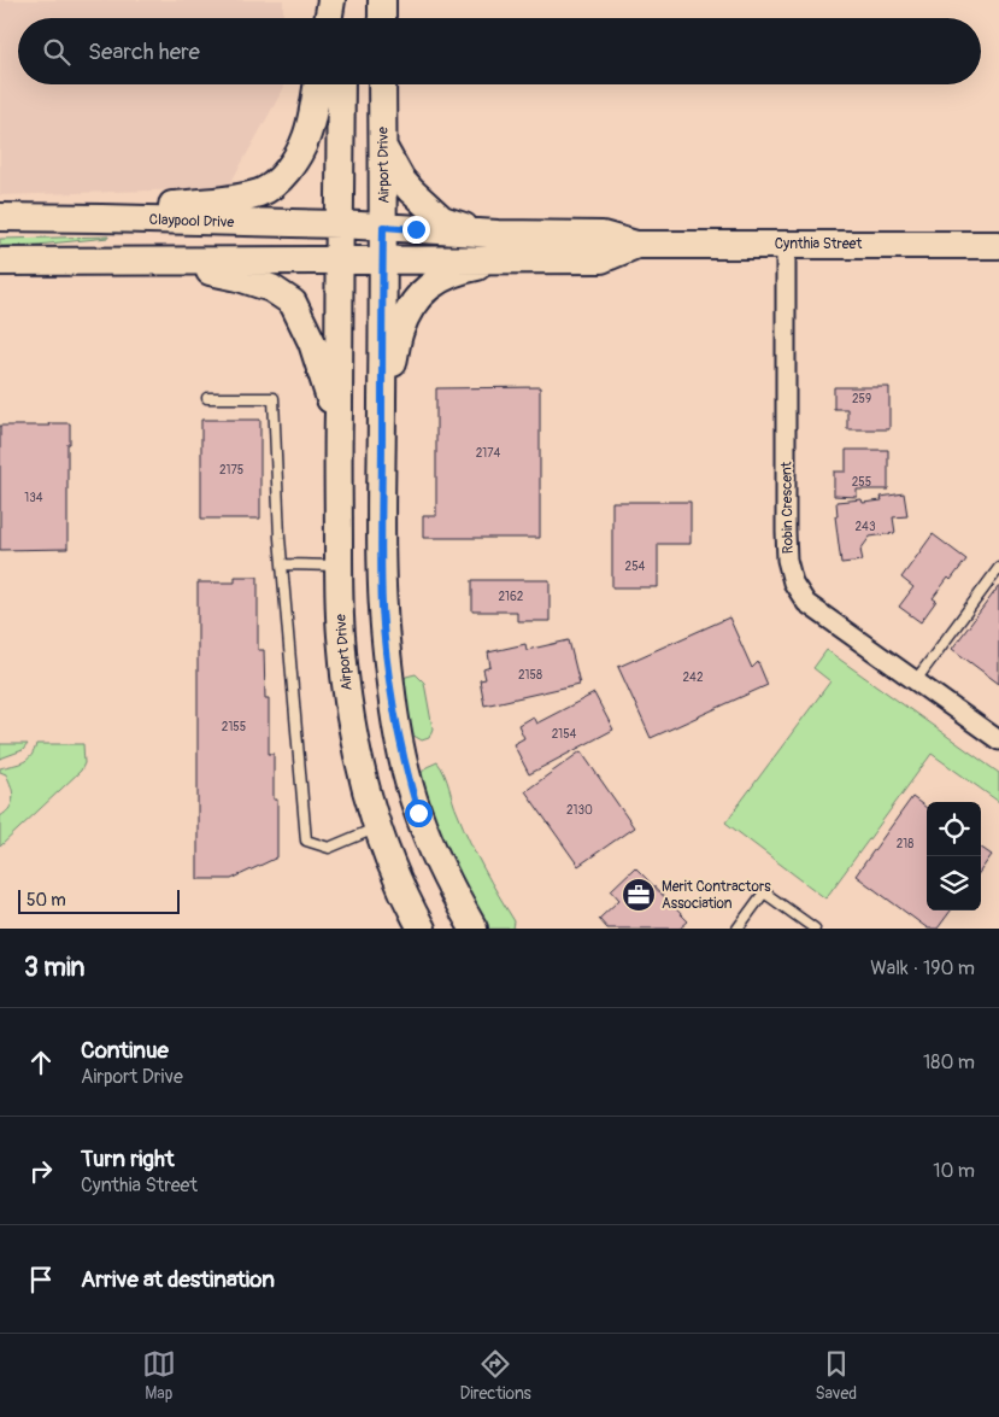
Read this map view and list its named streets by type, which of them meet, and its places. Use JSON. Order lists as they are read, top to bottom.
{
  "streets": {
    "main road": ["Airport Drive", "Claypool Drive", "Cynthia Street"],
    "street": ["Robin Crescent"]
  },
  "crossings": [
    ["Airport Drive", "Claypool Drive"],
    ["Airport Drive", "Cynthia Street"],
    ["Claypool Drive", "Cynthia Street"],
    ["Cynthia Street", "Robin Crescent"]
  ],
  "places": {
    "office": ["Merit Contractors Association"]
  },
  "house_numbers": [
    "259",
    "2174",
    "2175",
    "255",
    "134",
    "243",
    "254",
    "2162",
    "2158",
    "242",
    "2155",
    "2154",
    "2130",
    "218"
  ],
  "scale_bar": "50 m",
  "page": {
    "search": "Search here",
    "scale": "50 m",
    "heading": ["3 min", "Walk · 190 m"],
    "list": [
      ["Continue", "Airport Drive", "180 m"],
      ["Turn right", "Cynthia Street", "10 m"],
      "Arrive at destination"
    ],
    "nav": ["Map", "Directions", "Saved"]
  }
}
